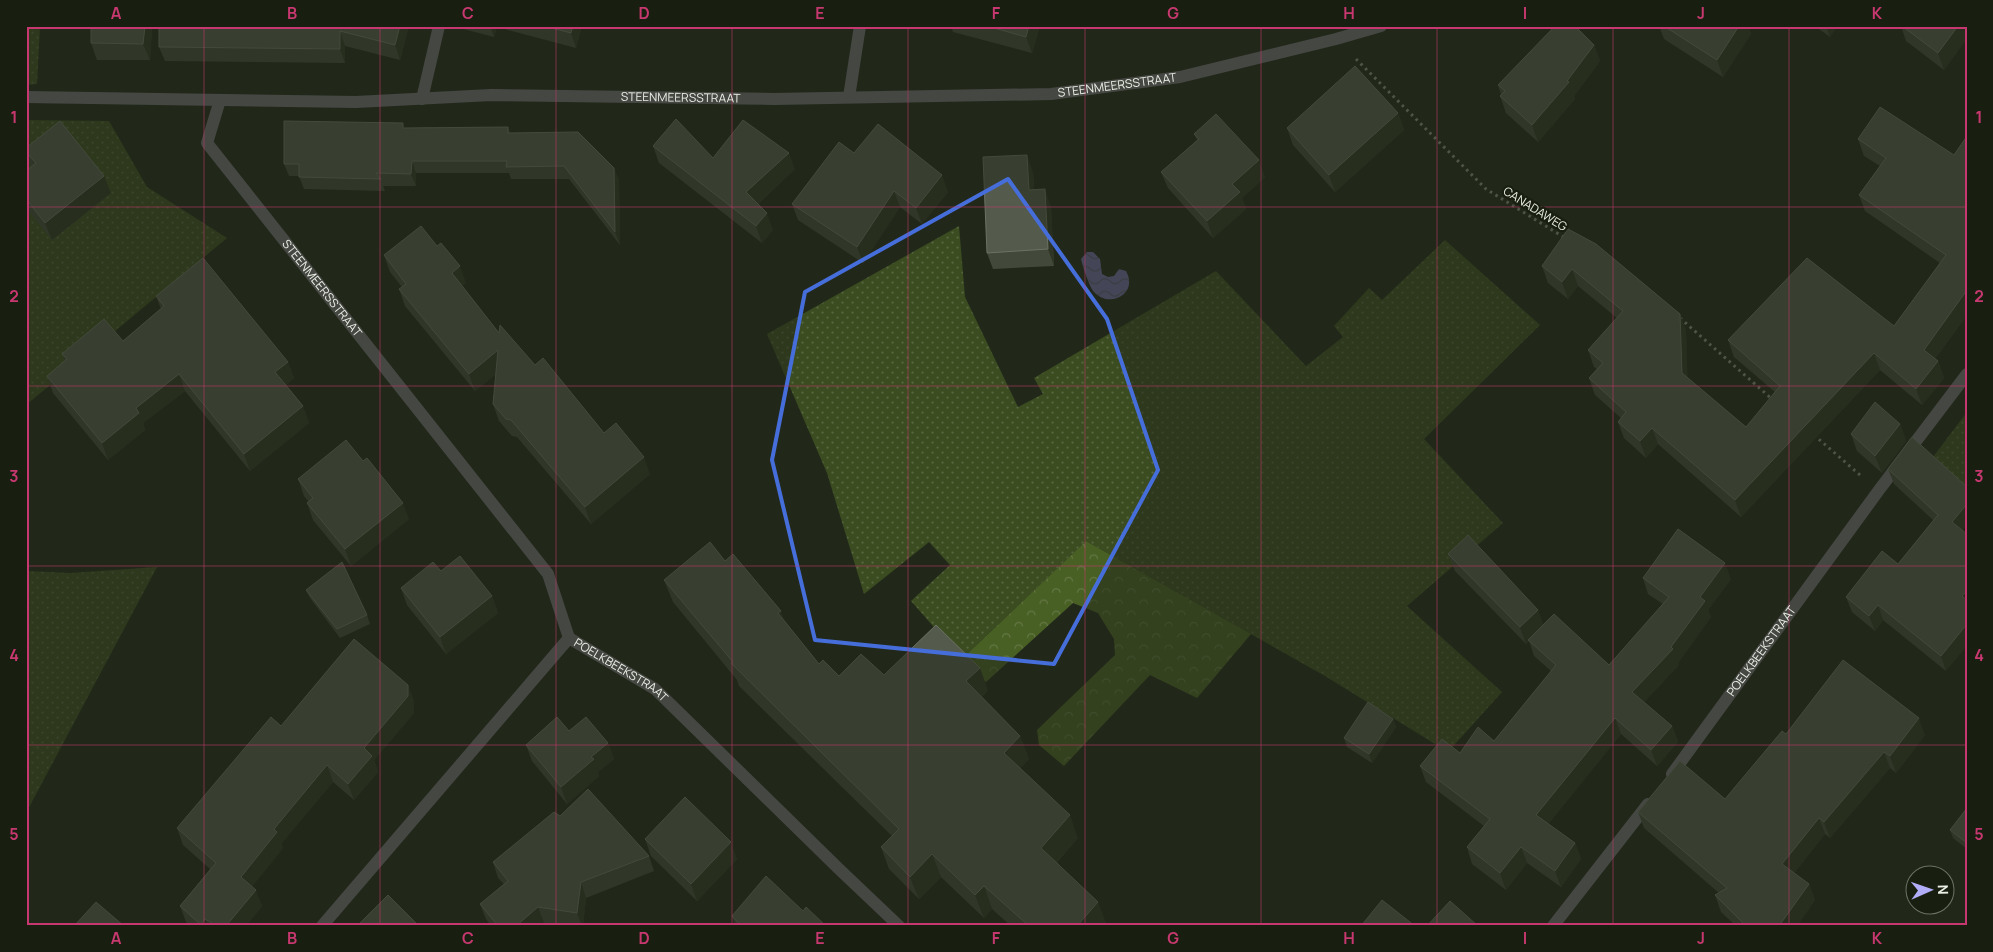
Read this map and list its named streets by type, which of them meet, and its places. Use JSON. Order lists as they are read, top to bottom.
{
  "streets": {
    "street": ["STEENMEERSSTRAAT", "POELKBEEKSTRAAT"],
    "path": ["CANADAWEG"]
  },
  "crossings": [
    ["STEENMEERSSTRAAT", "CANADAWEG"],
    ["STEENMEERSSTRAAT", "POELKBEEKSTRAAT"]
  ],
  "north": "right",
  "grid": {
    "columns": [
      "A",
      "B",
      "C",
      "D",
      "E",
      "F",
      "G",
      "H",
      "I",
      "J",
      "K"
    ],
    "rows": [
      "1",
      "2",
      "3",
      "4",
      "5"
    ]
  }
}
